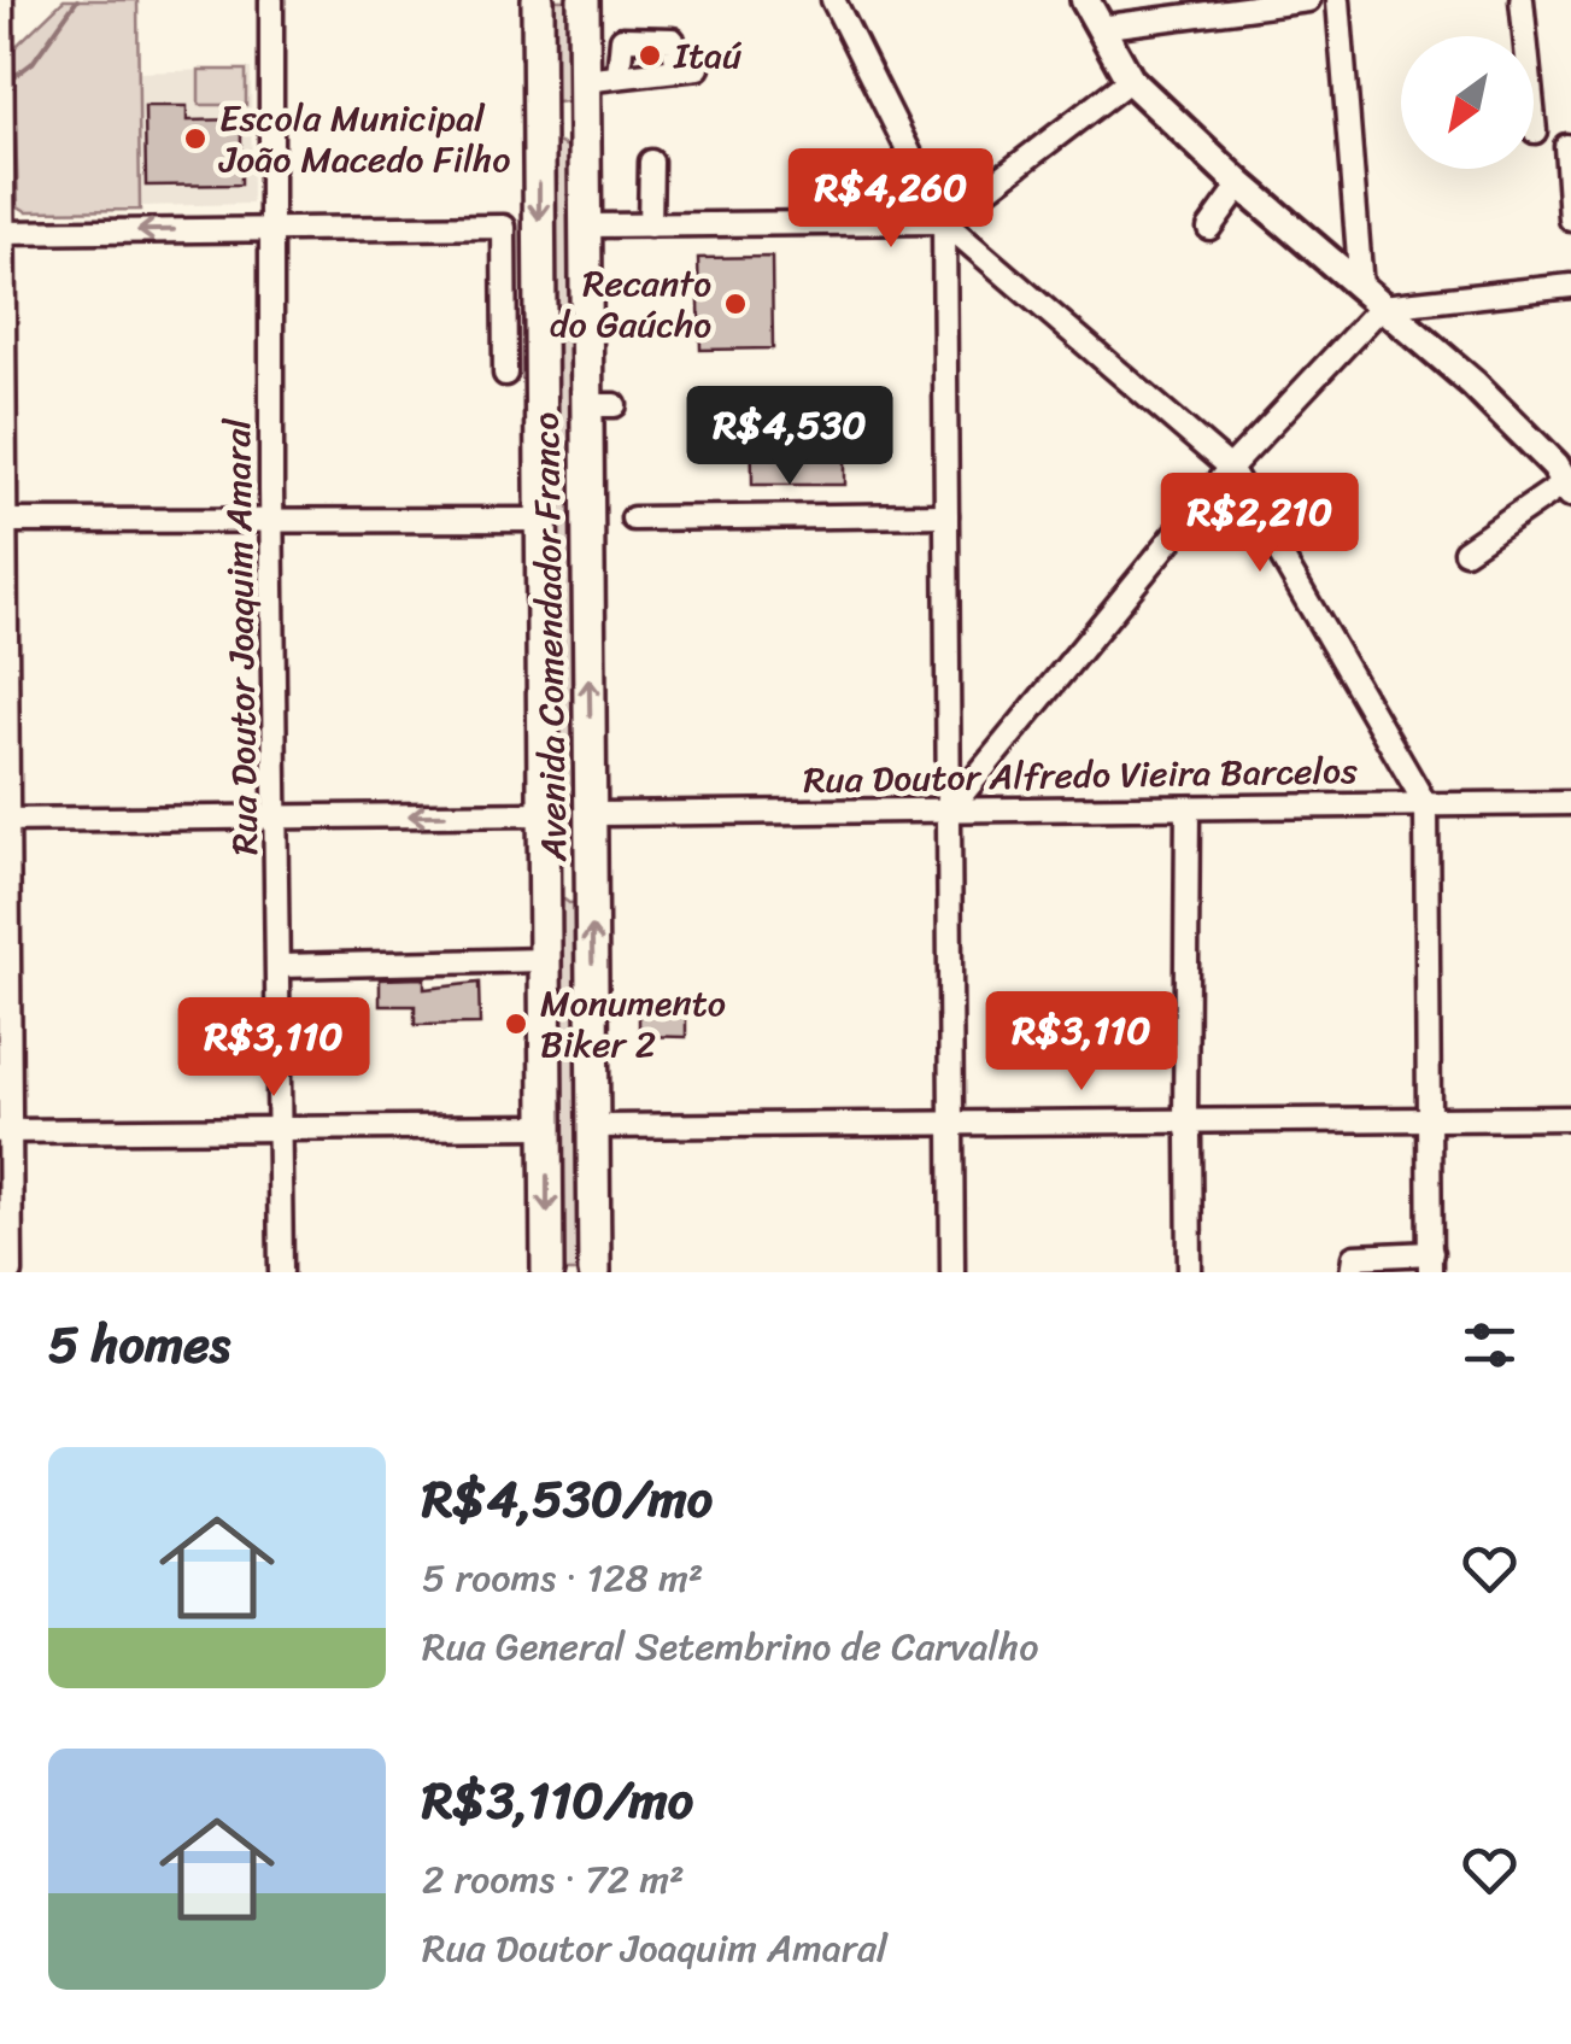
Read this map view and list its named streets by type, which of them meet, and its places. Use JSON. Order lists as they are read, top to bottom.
{
  "streets": {
    "highway": ["Avenida Comendador Franco"],
    "street": ["Rua Doutor Joaquim Amaral", "Rua Doutor Alfredo Vieira Barcelos"]
  },
  "crossings": [
    ["Avenida Comendador Franco", "Rua Doutor Alfredo Vieira Barcelos"]
  ],
  "places": [
    "Itaú",
    "Escola Municipal João Macedo Filho",
    "Recanto do Gaúcho",
    "Monumento Biker 2"
  ],
  "north": "bottom left",
  "page": {
    "price": [
      "R$4,260",
      "R$4,530",
      "R$2,210",
      "R$3,110",
      "R$3,110"
    ],
    "heading": "5 homes",
    "list": [
      {
        "name": "R$4,530/mo",
        "note": "5 rooms · 128 m² · Rua General Setembrino de Carvalho"
      },
      {
        "name": "R$3,110/mo",
        "note": "2 rooms · 72 m² · Rua Doutor Joaquim Amaral"
      }
    ]
  }
}
